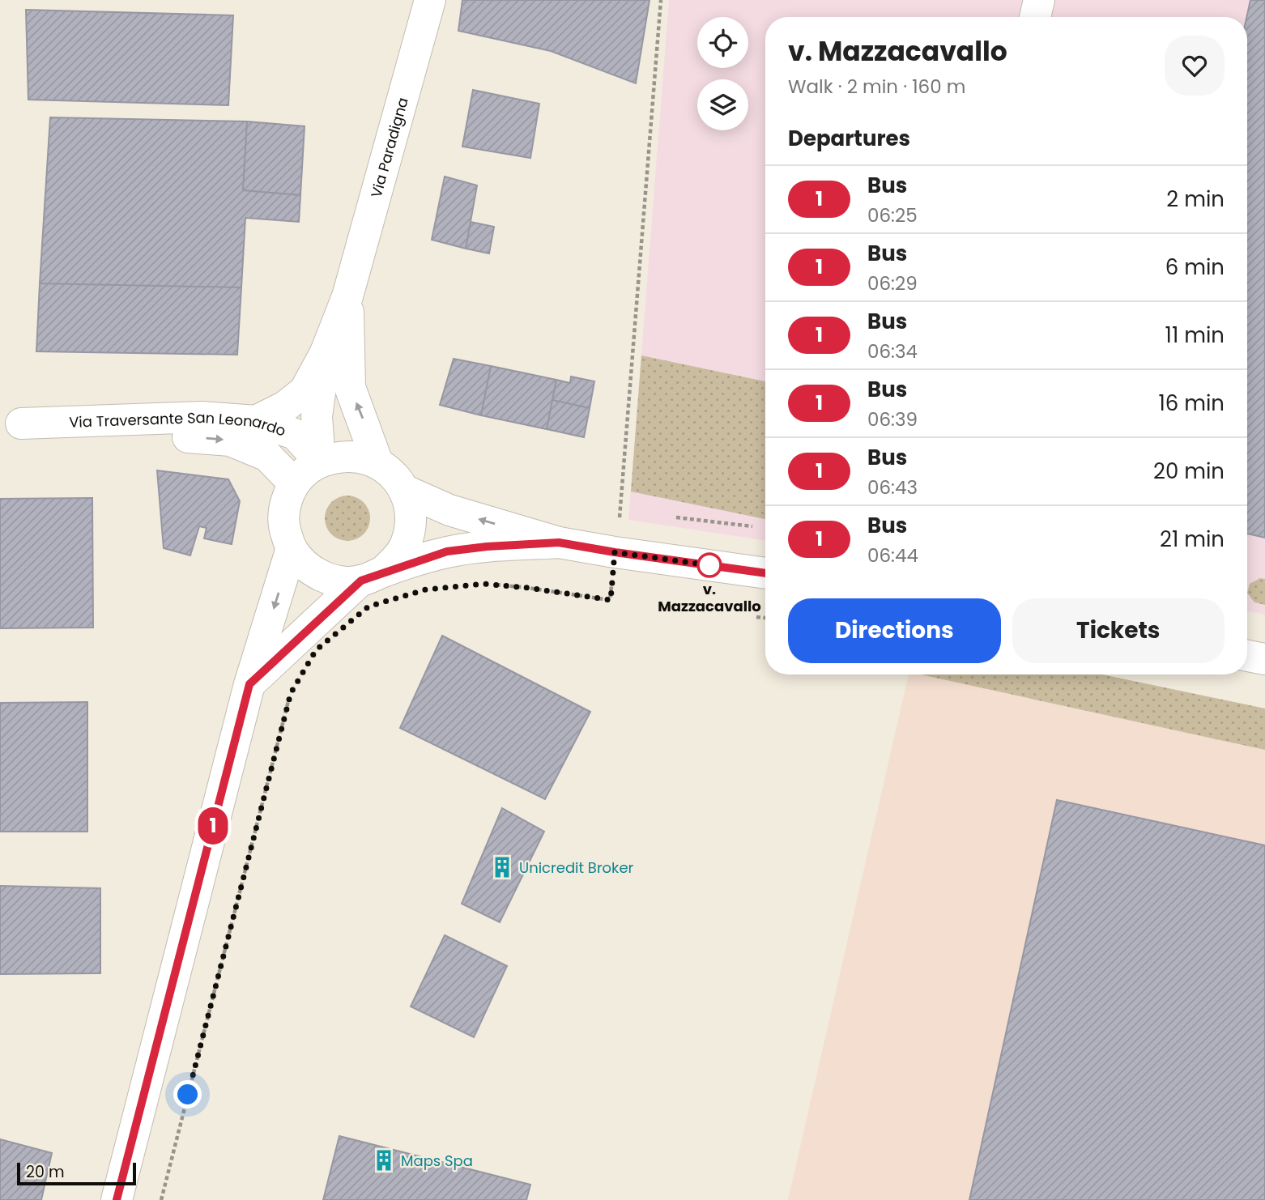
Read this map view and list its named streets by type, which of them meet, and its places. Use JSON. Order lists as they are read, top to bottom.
{
  "streets": {
    "street": ["Via Paradigna", "Via Traversante San Leonardo"]
  },
  "crossings": [
    ["Via Paradigna", "Via Traversante San Leonardo"]
  ],
  "places": {
    "other": ["v. Mazzacavallo"],
    "building": ["Unicredit Broker", "Maps Spa"]
  },
  "lines": ["bus line 1"],
  "scale_bar": "20 m",
  "page": {
    "on_map": "1",
    "heading": [
      ["v. Mazzacavallo", "Walk · 2 min · 160 m"],
      "Departures"
    ],
    "list": [
      {
        "mark": "1",
        "name": "Bus",
        "note": "06:25",
        "value": "2 min"
      },
      {
        "mark": "1",
        "name": "Bus",
        "note": "06:29",
        "value": "6 min"
      },
      {
        "mark": "1",
        "name": "Bus",
        "note": "06:34",
        "value": "11 min"
      },
      {
        "mark": "1",
        "name": "Bus",
        "note": "06:39",
        "value": "16 min"
      },
      {
        "mark": "1",
        "name": "Bus",
        "note": "06:43",
        "value": "20 min"
      },
      {
        "mark": "1",
        "name": "Bus",
        "note": "06:44",
        "value": "21 min"
      }
    ],
    "buttons": ["Directions", "Tickets"],
    "scale": "20 m"
  }
}
